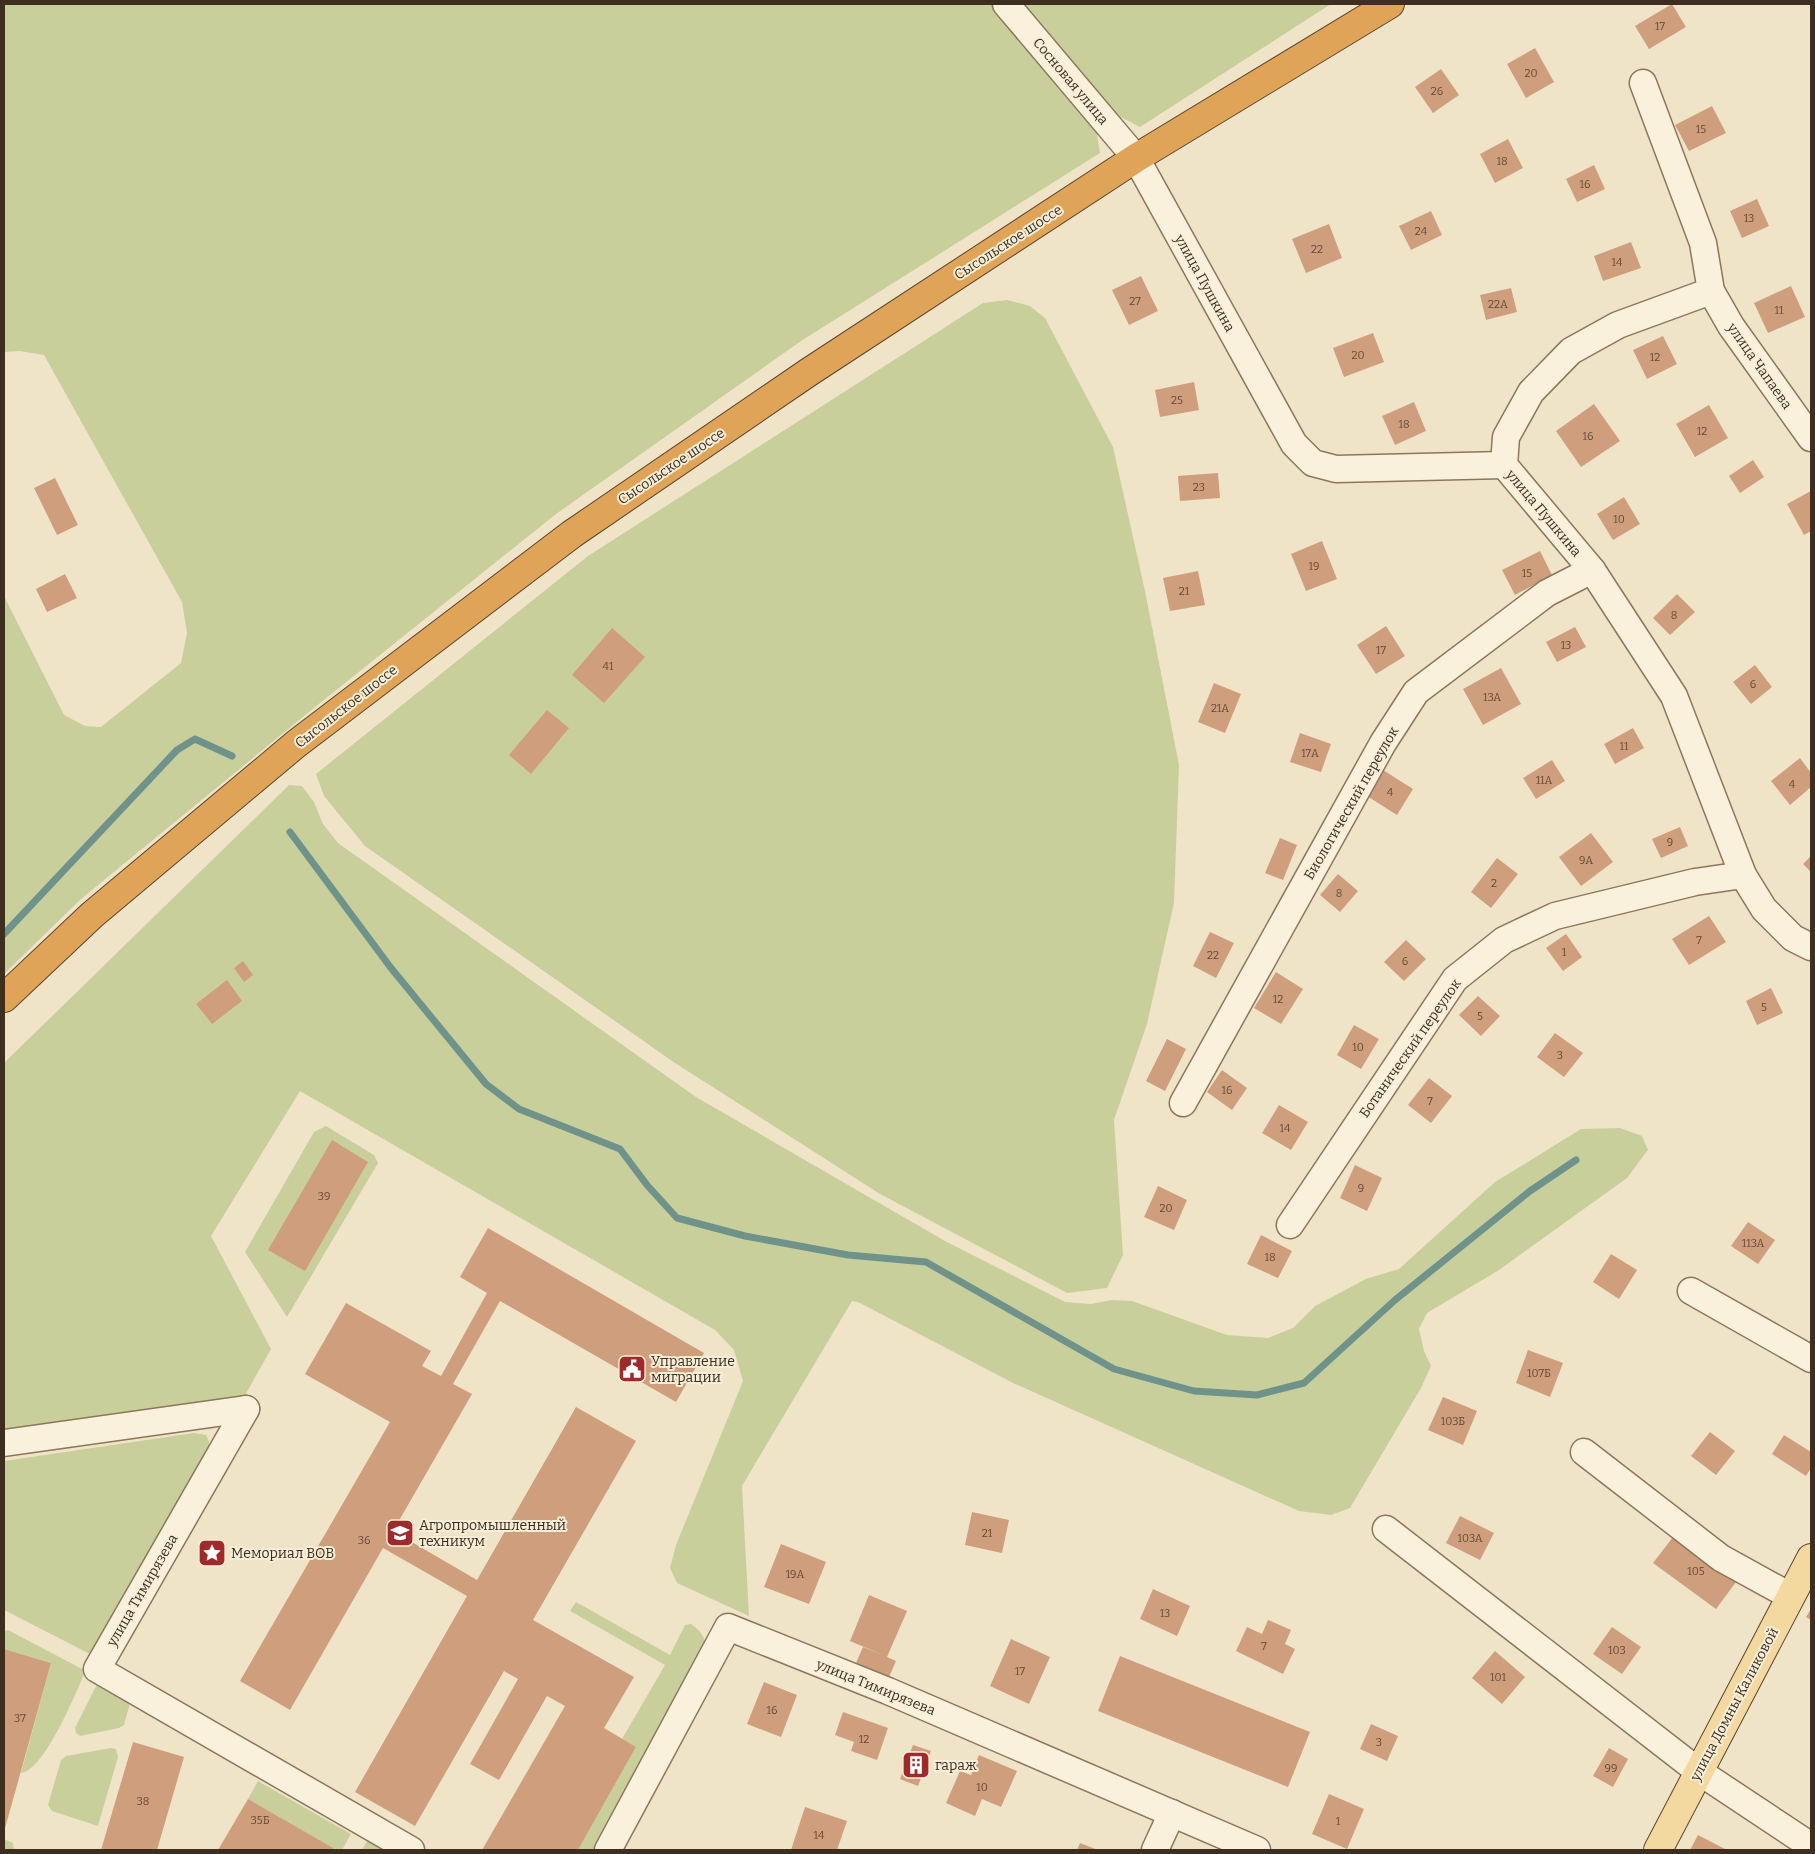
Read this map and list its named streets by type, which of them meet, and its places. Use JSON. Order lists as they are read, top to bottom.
{
  "streets": {
    "highway": ["Сысольское шоссе"],
    "main road": ["улица Домны Каликовой"],
    "street": [
      "Сосновая улица",
      "улица Пушкина",
      "улица Чапаева",
      "Биологический переулок",
      "Ботанический переулок",
      "улица Тимирязева"
    ]
  },
  "crossings": [
    ["Сосновая улица", "Сысольское шоссе"],
    ["Сосновая улица", "улица Пушкина"],
    ["Сысольское шоссе", "улица Пушкина"],
    ["улица Пушкина", "Биологический переулок"],
    ["улица Пушкина", "Ботанический переулок"]
  ],
  "places": {
    "public building": ["Управление миграции"],
    "school or university": ["Агропромышленный техникум"],
    "place": ["Мемориал ВОВ"],
    "building": ["гараж"]
  },
  "house_numbers": [
    "17",
    "20",
    "26",
    "15",
    "18",
    "16",
    "13",
    "24",
    "22",
    "14",
    "27",
    "22А",
    "11",
    "20",
    "12",
    "25",
    "18",
    "12",
    "16",
    "23",
    "10",
    "19",
    "15",
    "21",
    "8",
    "13",
    "17",
    "41",
    "6",
    "13А",
    "21А",
    "11",
    "17А",
    "11А",
    "4",
    "4",
    "9",
    "9А",
    "2",
    "8",
    "7",
    "1",
    "22",
    "6",
    "12",
    "5",
    "5",
    "10",
    "3",
    "16",
    "7",
    "14",
    "9",
    "39",
    "20",
    "113А",
    "18",
    "107Б",
    "103Б",
    "21",
    "103А",
    "36",
    "105",
    "19А",
    "13",
    "7",
    "103",
    "17",
    "101",
    "16",
    "37",
    "12",
    "3",
    "99",
    "10",
    "38",
    "35Б",
    "1",
    "14"
  ]
}
